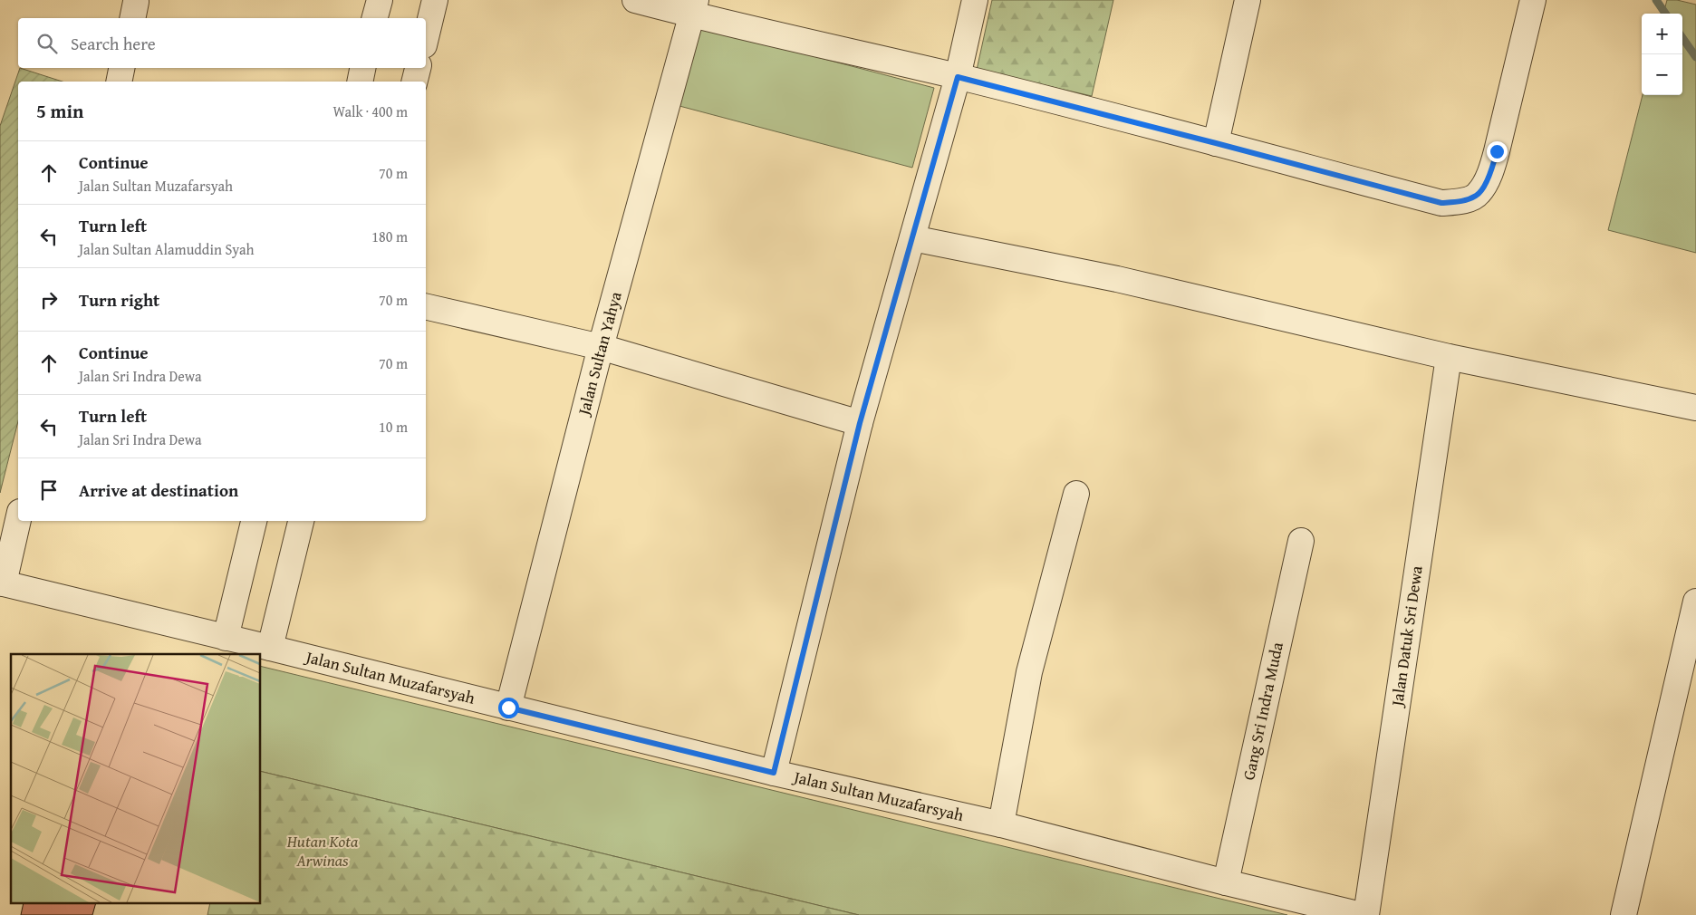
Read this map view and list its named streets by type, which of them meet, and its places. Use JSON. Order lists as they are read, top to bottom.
{
  "streets": {
    "street": [
      "Jalan Sultan Yahya",
      "Jalan Datuk Sri Dewa",
      "Jalan Sultan Muzafarsyah",
      "Gang Sri Indra Muda"
    ]
  },
  "crossings": [
    ["Jalan Sultan Yahya", "Jalan Sultan Muzafarsyah"],
    ["Jalan Sultan Muzafarsyah", "Gang Sri Indra Muda"]
  ],
  "parks": ["Hutan Kota Arwinas"],
  "page": {
    "map_buttons": ["+", "−"],
    "search": "Search here",
    "heading": ["5 min", "Walk · 400 m"],
    "list": [
      ["Continue", "Jalan Sultan Muzafarsyah", "70 m"],
      ["Turn left", "Jalan Sultan Alamuddin Syah", "180 m"],
      ["Turn right", "70 m"],
      ["Continue", "Jalan Sri Indra Dewa", "70 m"],
      ["Turn left", "Jalan Sri Indra Dewa", "10 m"],
      "Arrive at destination"
    ]
  }
}
